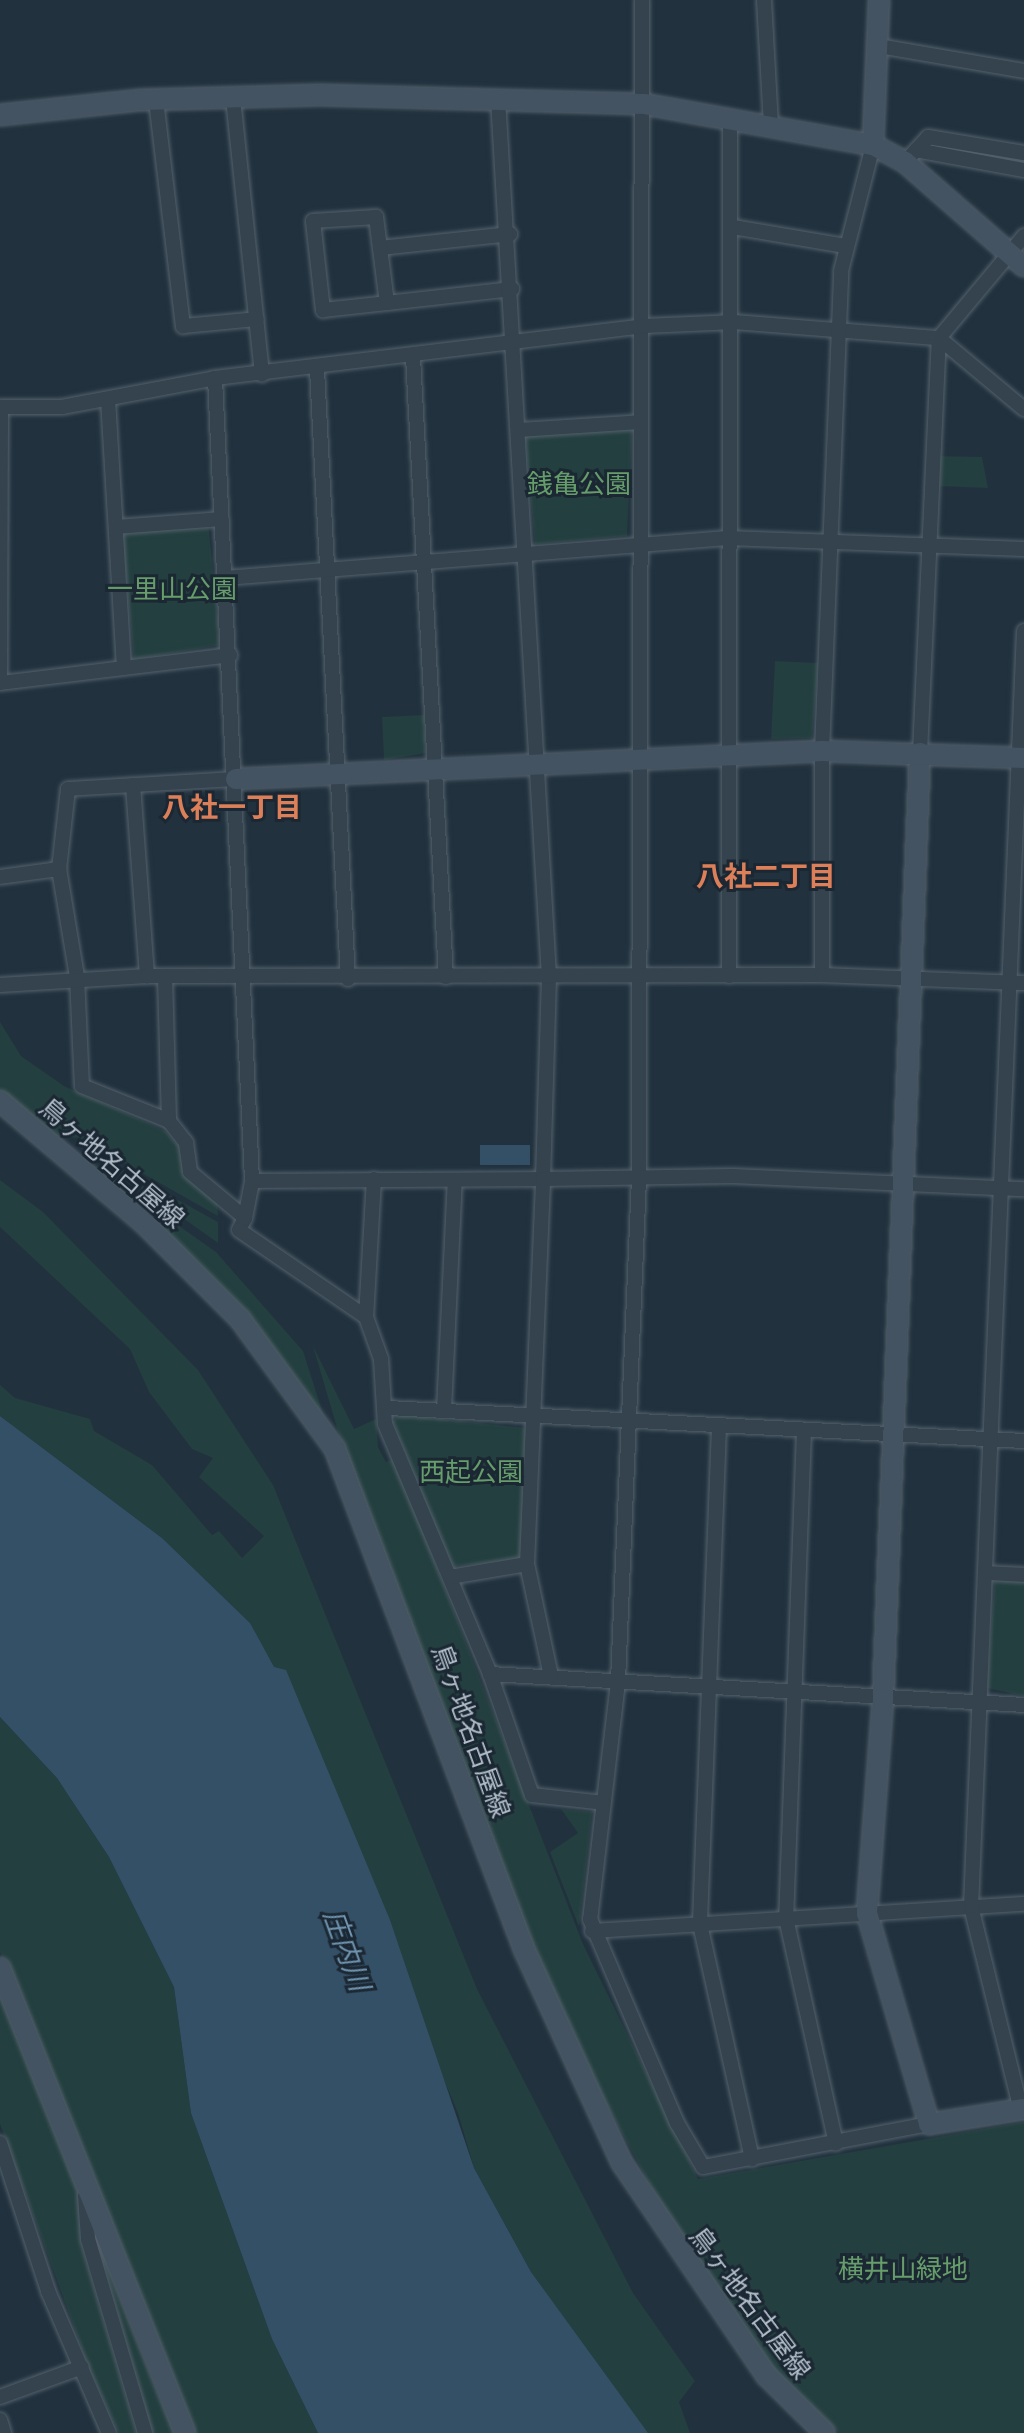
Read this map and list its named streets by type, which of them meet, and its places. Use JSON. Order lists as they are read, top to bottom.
{
  "streets": {
    "street": ["鳥ヶ地名古屋線"]
  },
  "districts": ["八社一丁目", "八社二丁目"],
  "water": ["庄内川"],
  "parks": [
    "銭亀公園",
    "一里山公園",
    "西起公園",
    "横井山緑地"
  ]
}
